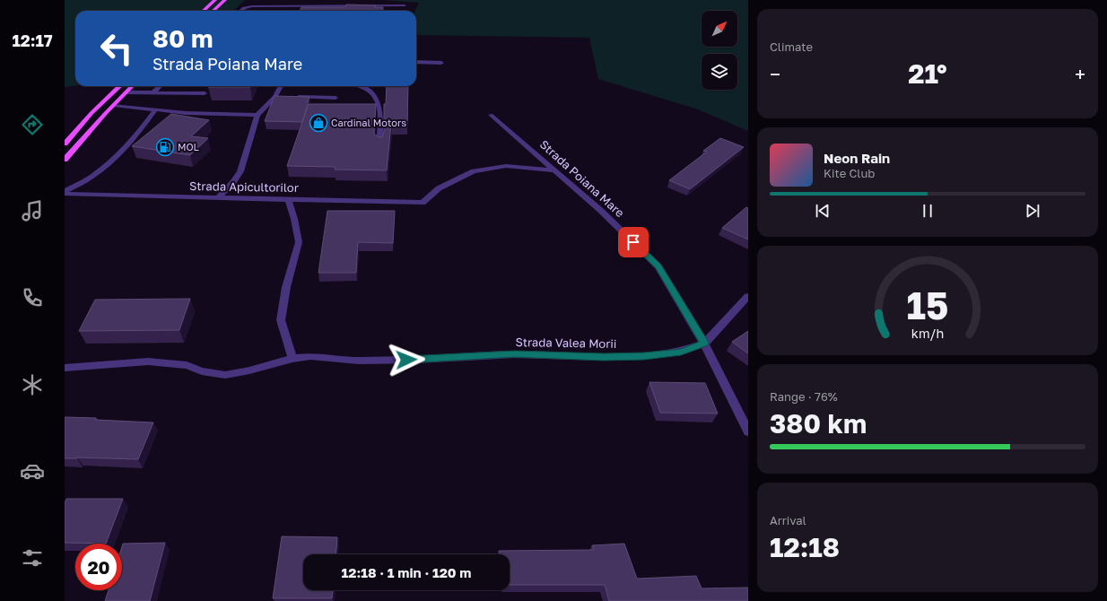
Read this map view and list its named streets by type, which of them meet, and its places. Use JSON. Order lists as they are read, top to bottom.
{
  "streets": {
    "street": ["Strada Poiana Mare", "Strada Apicultorilor", "Strada Valea Morii"]
  },
  "crossings": [
    ["Strada Poiana Mare", "Strada Apicultorilor"],
    ["Strada Poiana Mare", "Strada Valea Morii"]
  ],
  "places": {
    "shop": ["Cardinal Motors"],
    "fuel station": ["MOL"]
  },
  "north": "top right",
  "page": {
    "tabs": "12:17",
    "tile": [
      "Climate",
      ["Range · 76%", "380 km"],
      ["Arrival", "12:18"]
    ],
    "turn": ["80 m", "Strada Poiana Mare"],
    "heat": ["−", "21°", "+"],
    "song": ["Neon Rain", "Kite Club"],
    "limit": "20",
    "trip": "12:18 · 1 min · 120 m",
    "gauge": ["15", "km/h"]
  }
}
